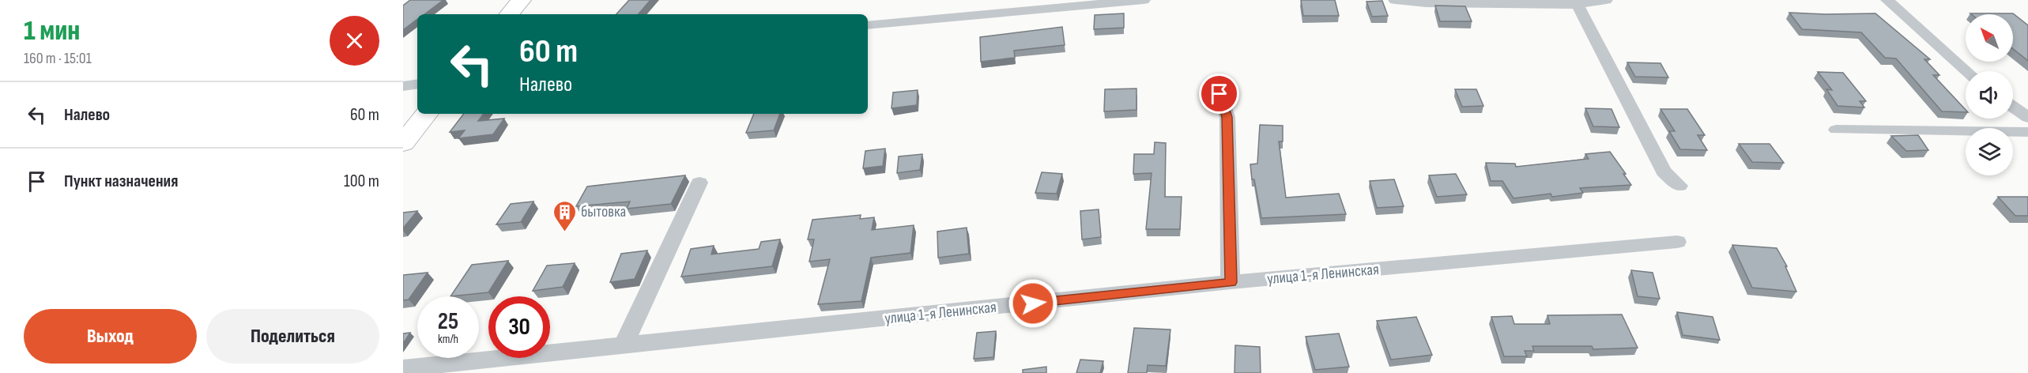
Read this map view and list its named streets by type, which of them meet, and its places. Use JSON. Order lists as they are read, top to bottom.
{
  "streets": {
    "street": ["улица 1-я Ленинская"]
  },
  "places": {
    "building": ["бытовка"]
  },
  "north": "top left",
  "page": {
    "heading": ["1 мин", "160 m · 15:01"],
    "turn": ["60 m", "Налево"],
    "list": [
      {
        "name": "Налево",
        "value": "60 m"
      },
      {
        "name": "Пункт назначения",
        "value": "100 m"
      }
    ],
    "speed": "25 km/h",
    "limit": "30",
    "buttons": ["Выход", "Поделиться"]
  }
}
